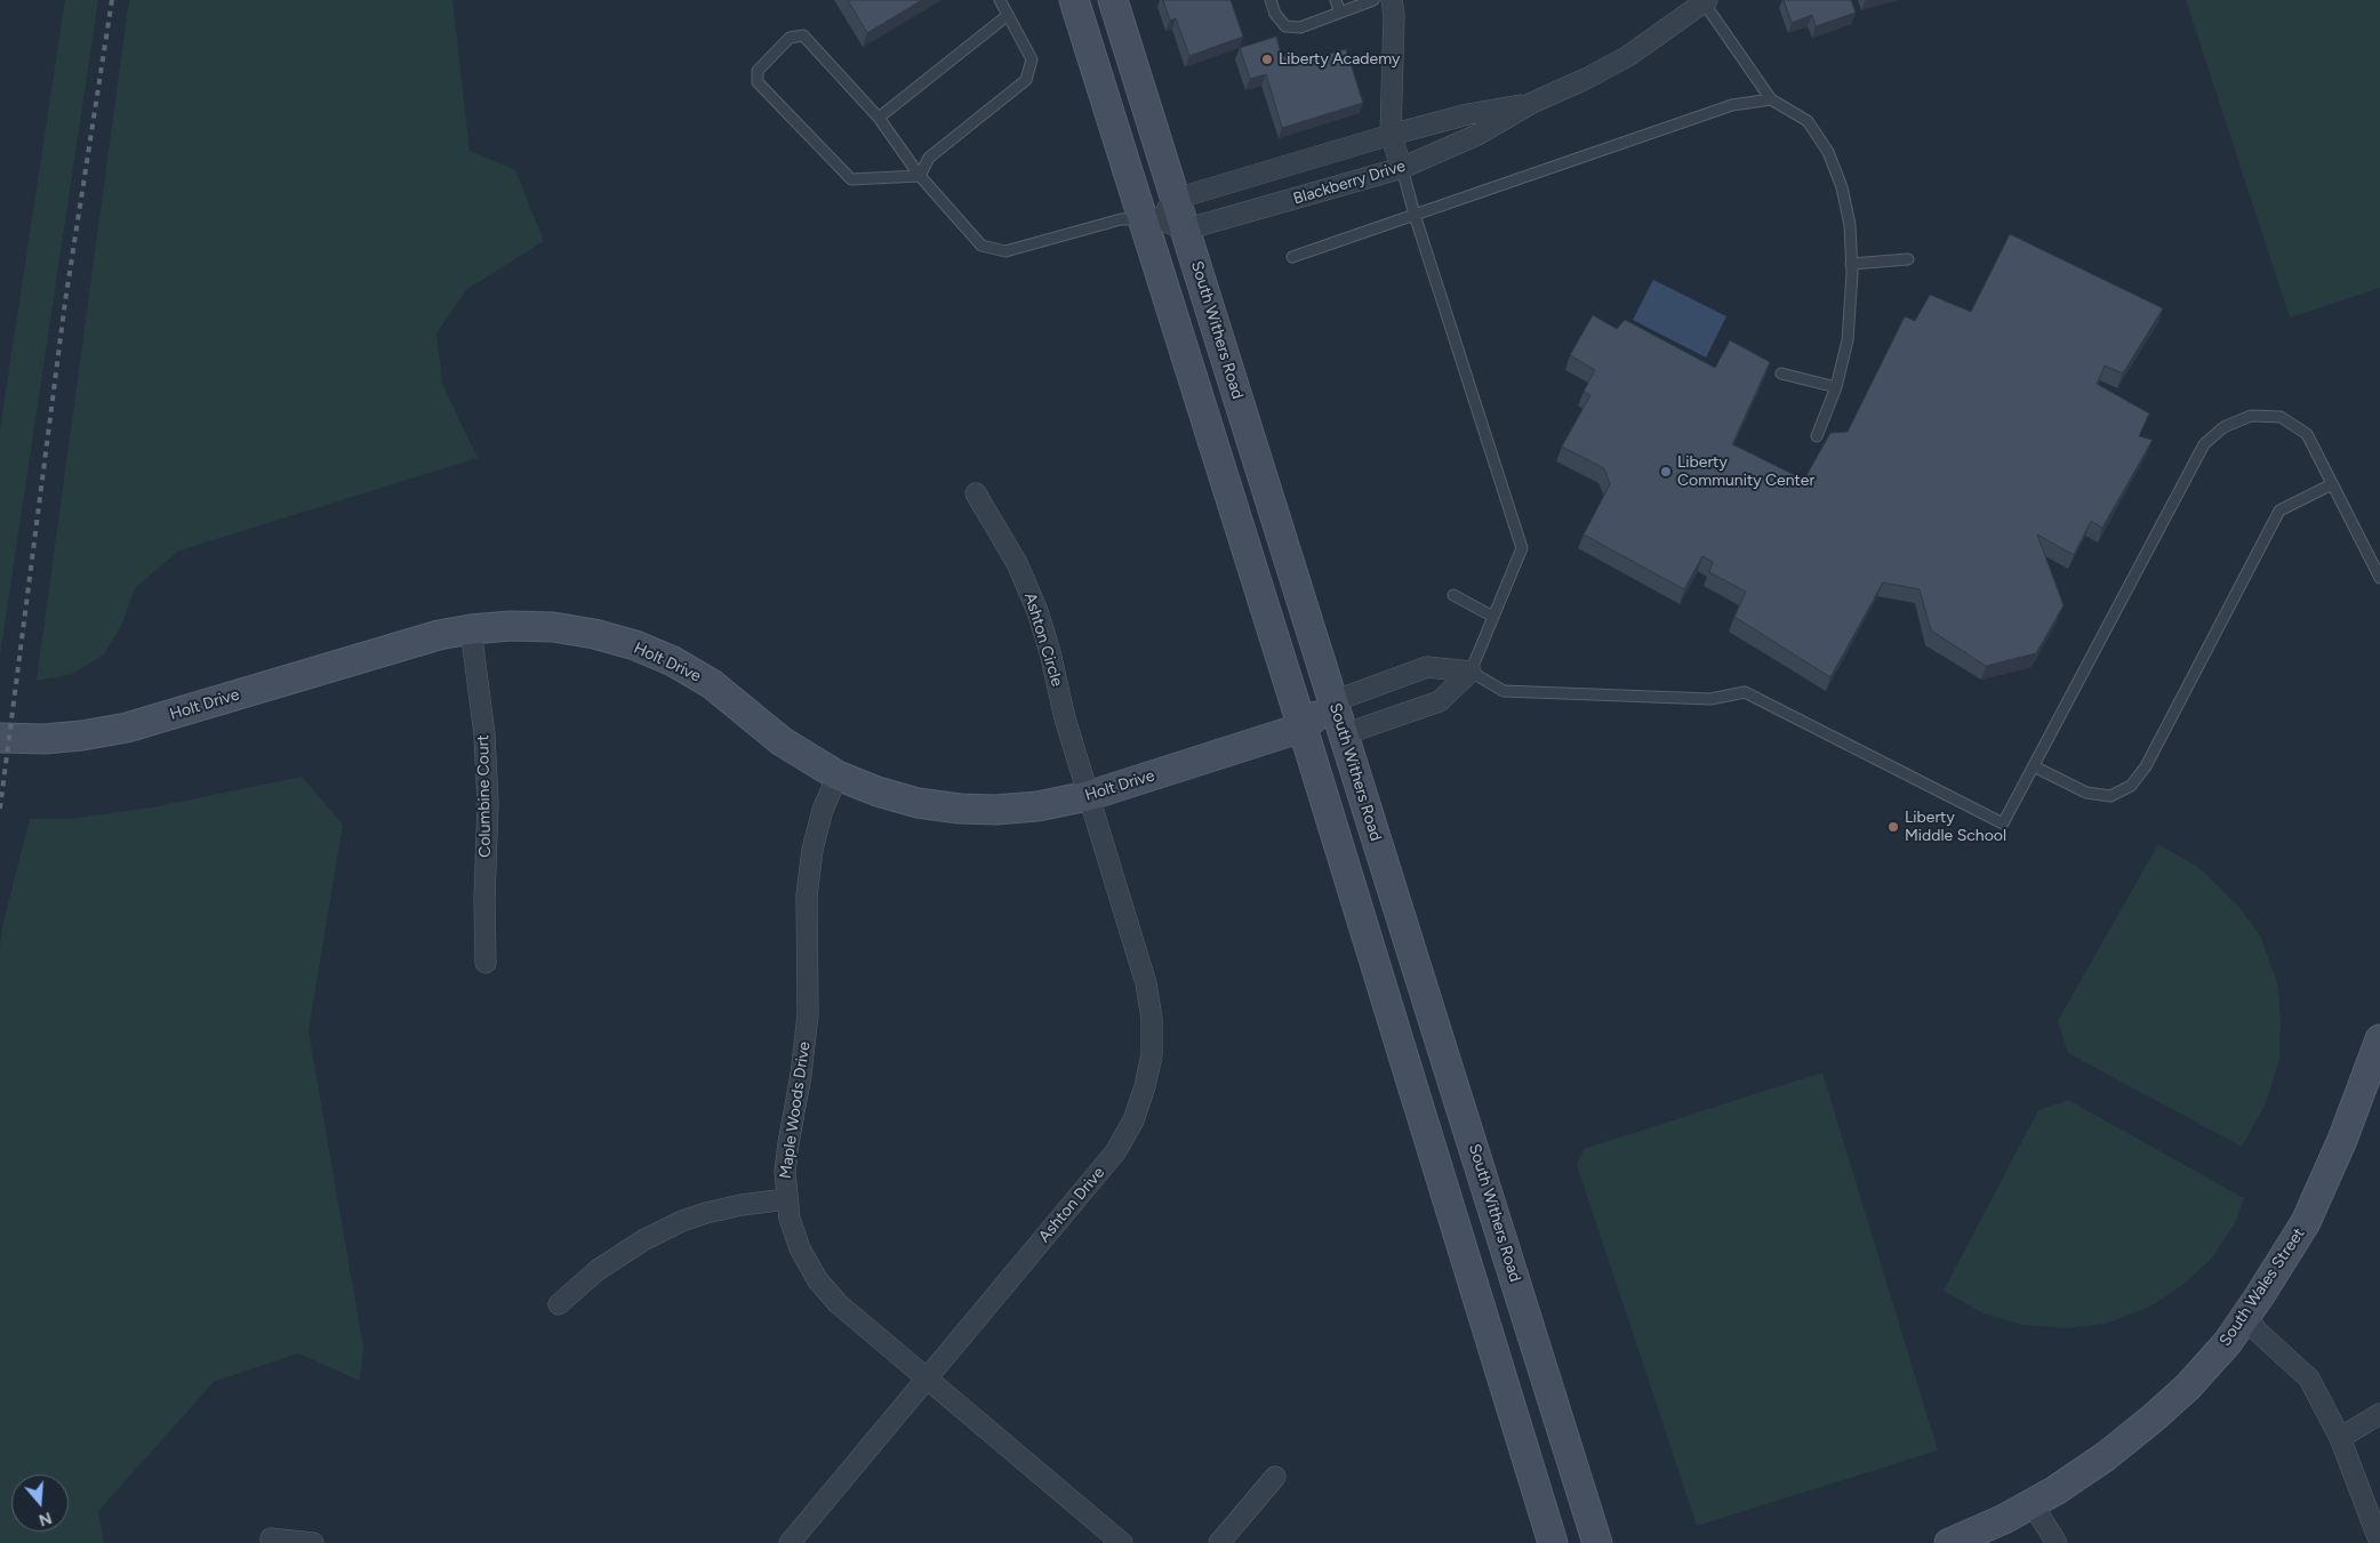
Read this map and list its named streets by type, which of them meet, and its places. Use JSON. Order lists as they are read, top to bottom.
{
  "streets": {
    "main road": ["South Withers Road", "Holt Drive", "South Wales Street"],
    "street": [
      "Blackberry Drive",
      "Ashton Circle",
      "Columbine Court",
      "Maple Woods Drive",
      "Ashton Drive"
    ]
  },
  "crossings": [
    ["Blackberry Drive", "South Withers Road"],
    ["South Withers Road", "Holt Drive"],
    ["Ashton Circle", "Holt Drive"],
    ["Ashton Circle", "Ashton Drive"],
    ["Holt Drive", "Columbine Court"],
    ["Holt Drive", "Maple Woods Drive"],
    ["Holt Drive", "Ashton Drive"],
    ["Maple Woods Drive", "Ashton Drive"]
  ],
  "places": ["Liberty Academy", "Liberty Community Center", "Liberty Middle School"],
  "north": "bottom"
}
